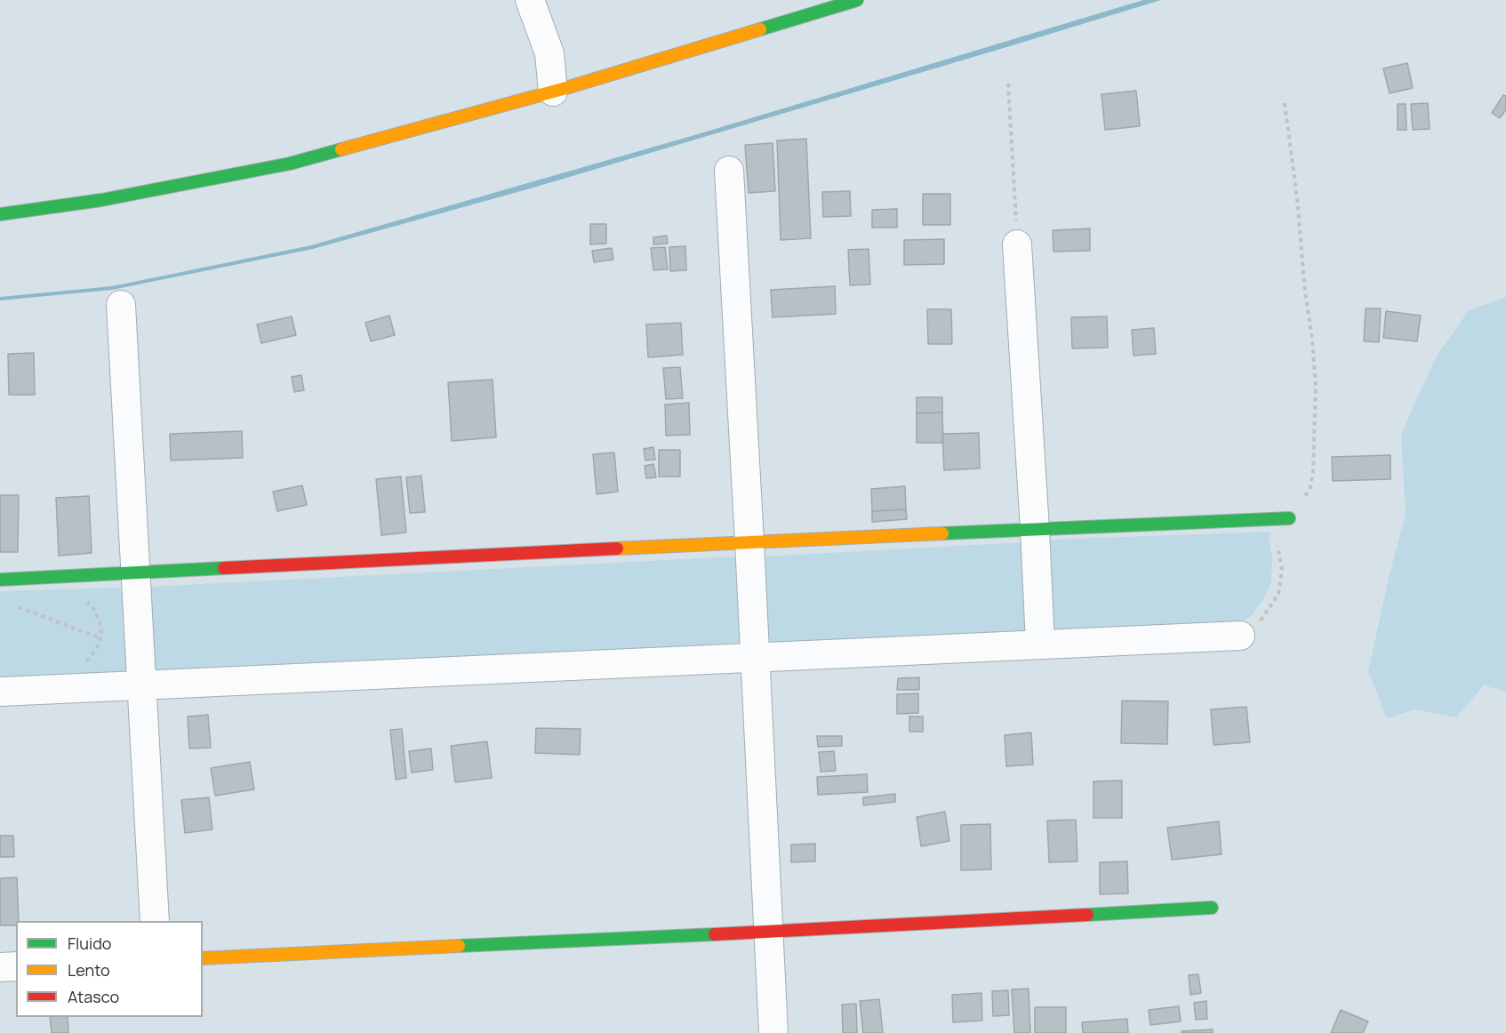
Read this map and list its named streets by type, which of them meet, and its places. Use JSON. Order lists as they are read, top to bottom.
{
  "legend": ["Fluido", "Lento", "Atasco"]
}
